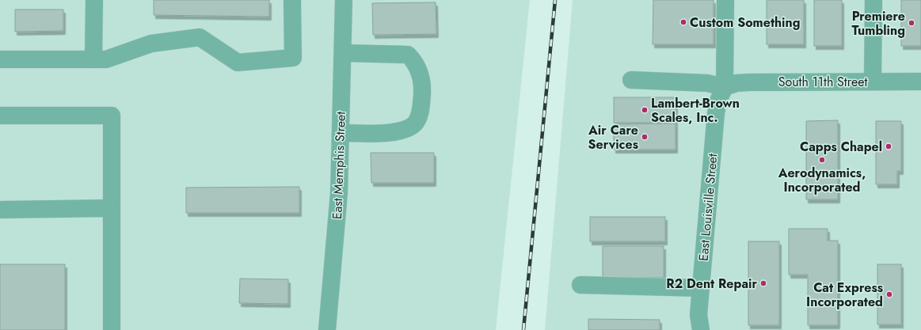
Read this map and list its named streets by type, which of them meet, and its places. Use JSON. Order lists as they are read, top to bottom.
{
  "streets": {
    "street": ["South 11th Street", "East Memphis Street", "East Louisville Street"]
  },
  "crossings": [
    ["South 11th Street", "East Louisville Street"]
  ],
  "places": [
    "Custom Something",
    "Premiere Tumbling",
    "Lambert-Brown Scales, Inc.",
    "Air Care Services",
    "Capps Chapel",
    "Aerodynamics, Incorporated",
    "R2 Dent Repair",
    "Cat Express Incorporated"
  ]
}
